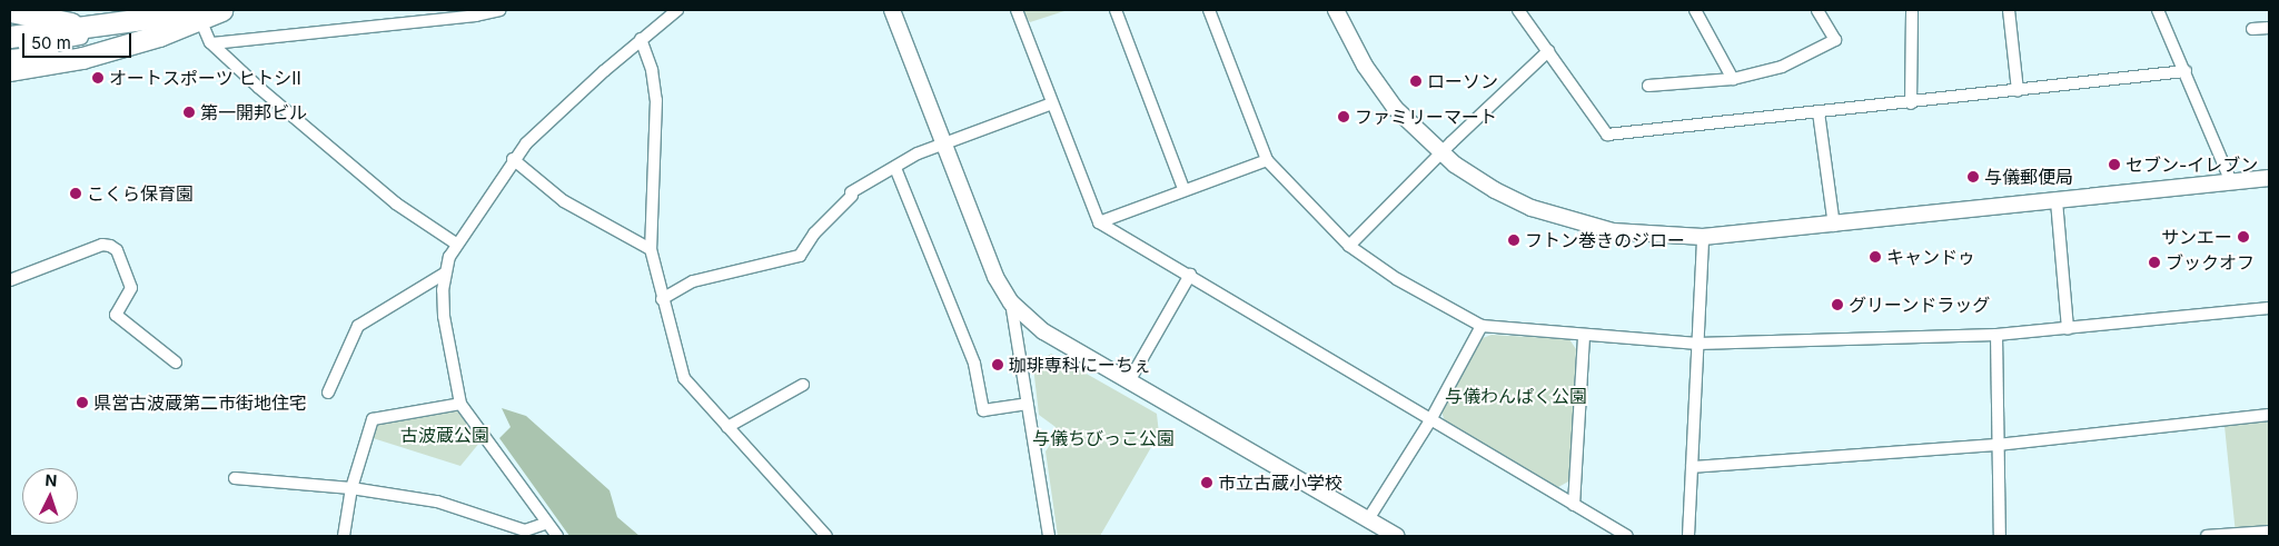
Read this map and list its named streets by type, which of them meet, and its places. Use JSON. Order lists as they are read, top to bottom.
{
  "parks": ["与儀わんぱく公園", "古波蔵公園", "与儀ちびっこ公園"],
  "places": [
    "オートスポーツ ヒトシII",
    "ローソン",
    "第一開邦ビル",
    "ファミリーマート",
    "セブン-イレブン",
    "与儀郵便局",
    "こくら保育園",
    "サンエー",
    "フトン巻きのジロー",
    "キャンドゥ",
    "ブックオフ",
    "グリーンドラッグ",
    "珈琲専科にーちぇ",
    "県営古波蔵第二市街地住宅",
    "市立古蔵小学校"
  ],
  "scale_bar": "50 m",
  "north": "top"
}
